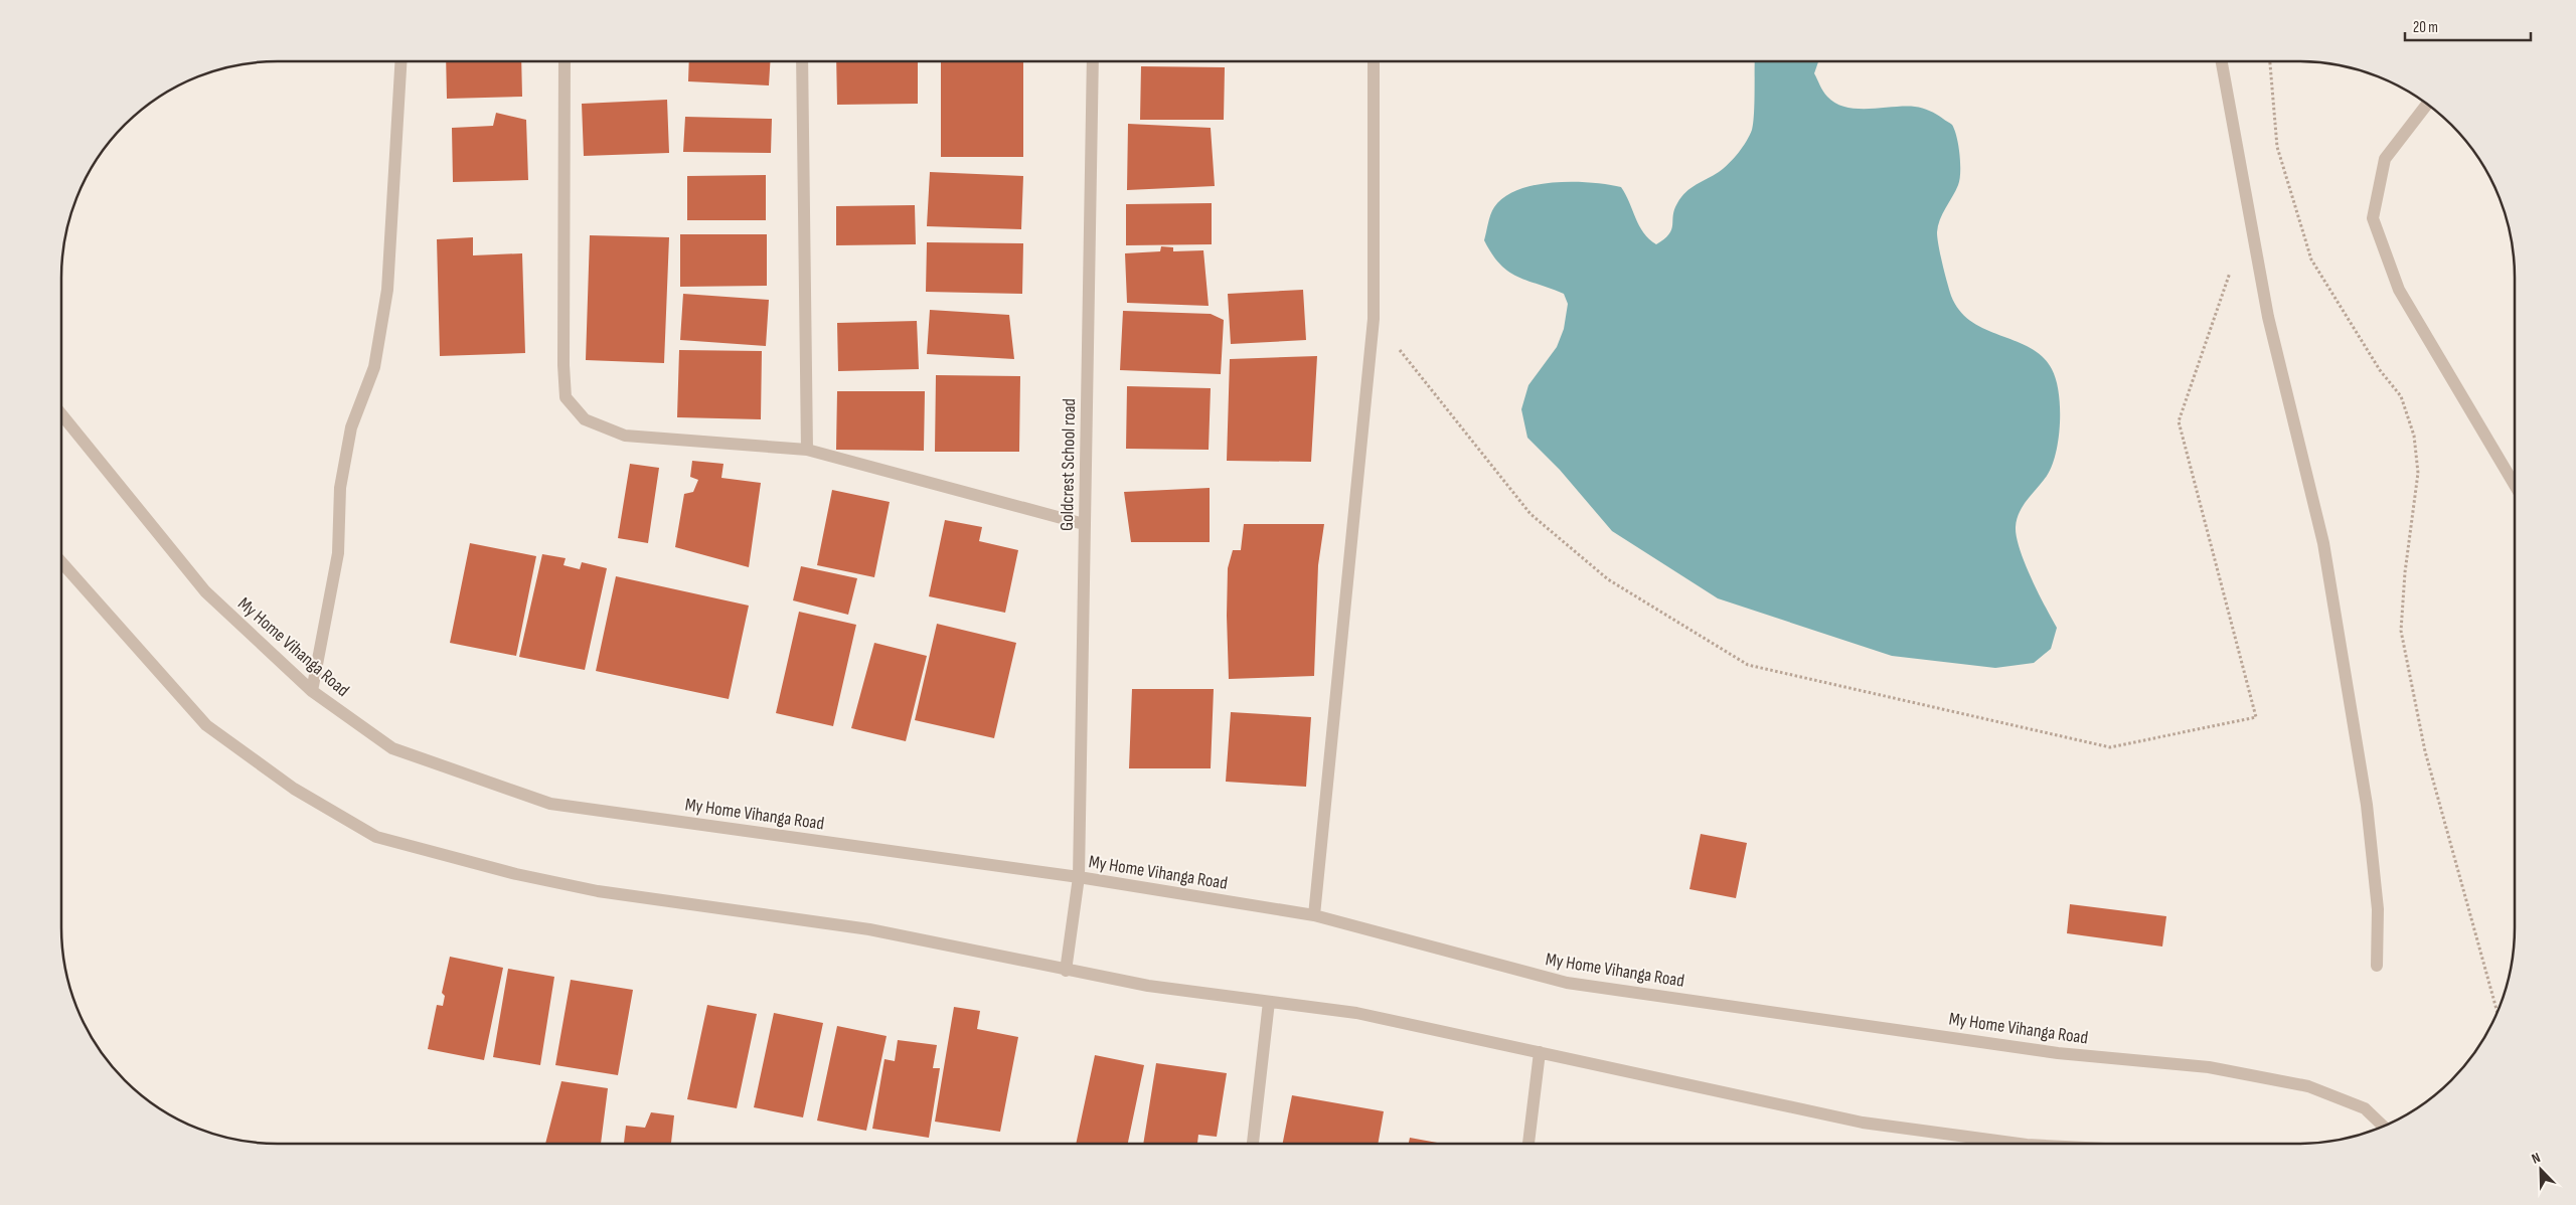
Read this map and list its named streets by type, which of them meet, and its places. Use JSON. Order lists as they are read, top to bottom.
{
  "streets": {
    "street": ["Goldcrest School road", "My Home Vihanga Road"]
  },
  "crossings": [
    ["Goldcrest School road", "My Home Vihanga Road"]
  ],
  "scale_bar": "20 m",
  "north": "top left"
}
